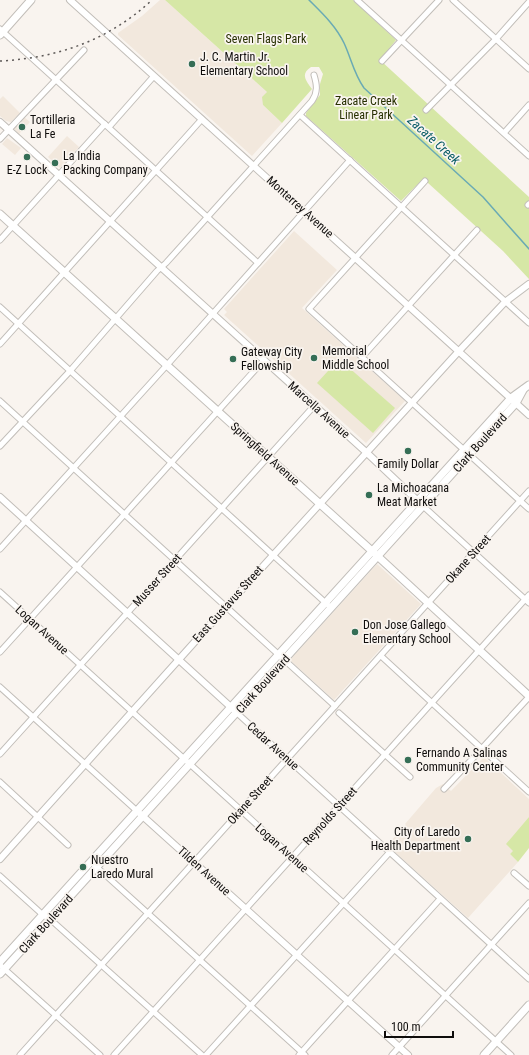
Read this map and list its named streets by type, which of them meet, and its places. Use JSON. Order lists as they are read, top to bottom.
{
  "streets": {
    "main road": ["Clark Boulevard", "Springfield Avenue"],
    "street": [
      "Monterrey Avenue",
      "Marcella Avenue",
      "Okane Street",
      "Musser Street",
      "East Gustavus Street",
      "Logan Avenue",
      "Cedar Avenue",
      "Reynolds Street",
      "Tilden Avenue"
    ]
  },
  "crossings": [
    ["Monterrey Avenue", "Clark Boulevard"],
    ["Monterrey Avenue", "East Gustavus Street"],
    ["Marcella Avenue", "Clark Boulevard"],
    ["Marcella Avenue", "Okane Street"],
    ["Marcella Avenue", "Musser Street"],
    ["Marcella Avenue", "East Gustavus Street"],
    ["Marcella Avenue", "Reynolds Street"],
    ["Clark Boulevard", "Springfield Avenue"],
    ["Clark Boulevard", "Logan Avenue"],
    ["Clark Boulevard", "Cedar Avenue"],
    ["Clark Boulevard", "Tilden Avenue"],
    ["Springfield Avenue", "Okane Street"],
    ["Springfield Avenue", "Musser Street"],
    ["Springfield Avenue", "East Gustavus Street"],
    ["Springfield Avenue", "Reynolds Street"],
    ["Okane Street", "Logan Avenue"],
    ["Okane Street", "Cedar Avenue"],
    ["Okane Street", "Tilden Avenue"],
    ["Musser Street", "Logan Avenue"],
    ["Musser Street", "Cedar Avenue"],
    ["Musser Street", "Tilden Avenue"],
    ["East Gustavus Street", "Logan Avenue"],
    ["East Gustavus Street", "Cedar Avenue"],
    ["East Gustavus Street", "Tilden Avenue"],
    ["Logan Avenue", "Reynolds Street"],
    ["Cedar Avenue", "Reynolds Street"],
    ["Reynolds Street", "Tilden Avenue"]
  ],
  "water": ["Zacate Creek"],
  "parks": ["Seven Flags Park", "Zacate Creek Linear Park"],
  "places": [
    "J. C. Martin Jr. Elementary School",
    "Tortilleria La Fe",
    "E-Z Lock",
    "La India Packing Company",
    "Memorial Middle School",
    "Gateway City Fellowship",
    "Family Dollar",
    "La Michoacana Meat Market",
    "Don Jose Gallego Elementary School",
    "Fernando A Salinas Community Center",
    "City of Laredo Health Department",
    "Nuestro Laredo Mural"
  ],
  "scale_bar": "100 m"
}
